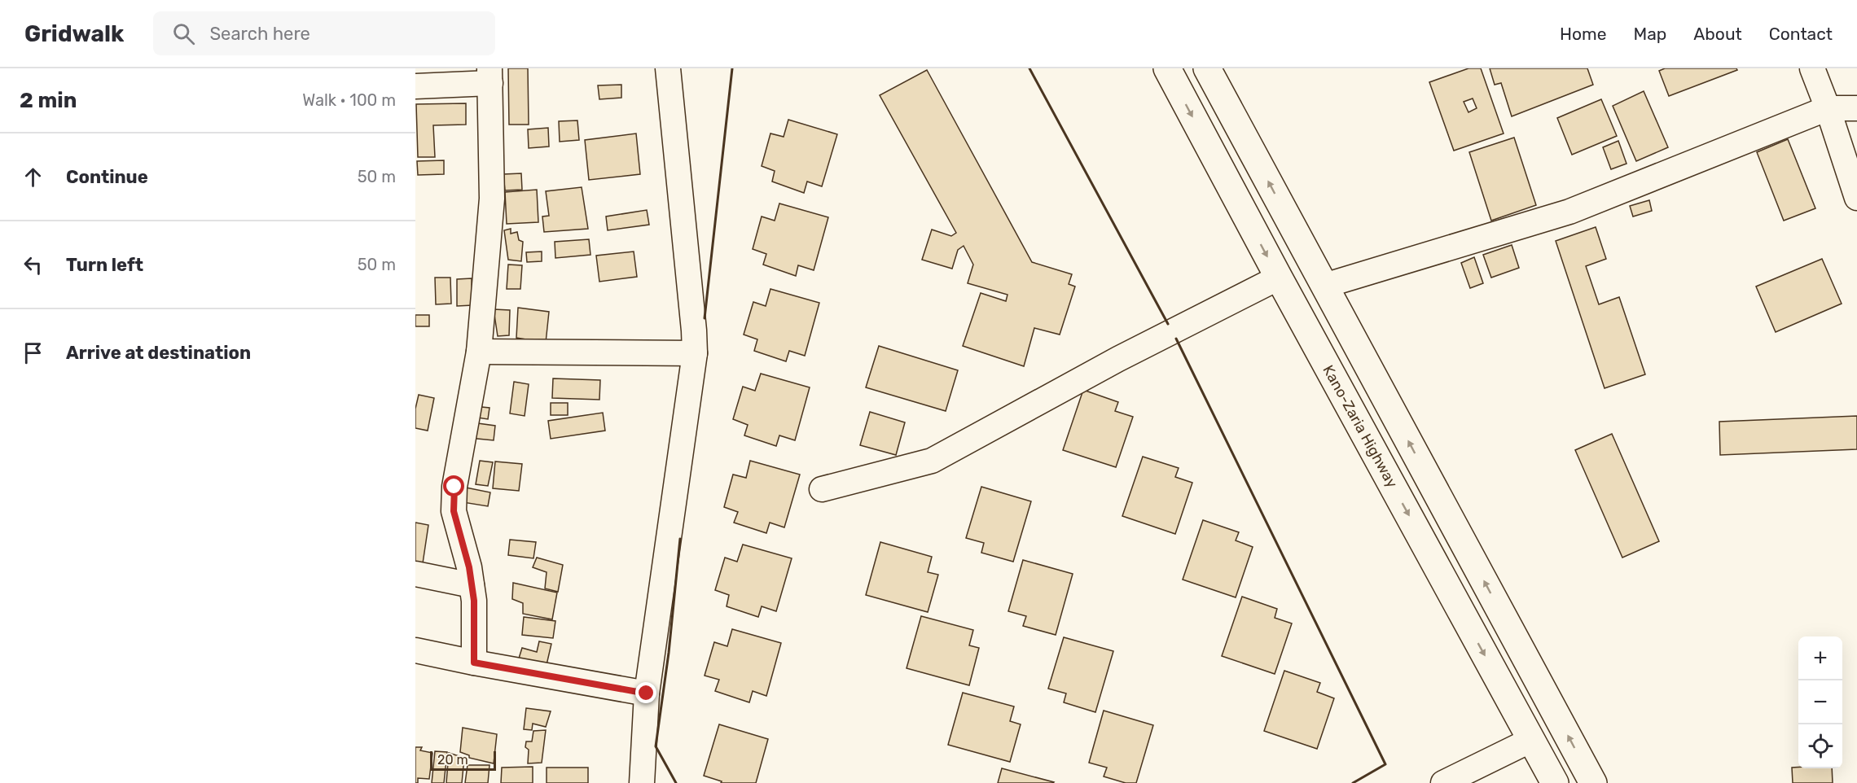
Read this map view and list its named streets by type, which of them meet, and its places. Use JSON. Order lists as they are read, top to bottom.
{
  "streets": {
    "highway": ["Kano-Zaria Highway"]
  },
  "scale_bar": "20 m",
  "page": {
    "header": "Gridwalk",
    "search": "Search here",
    "nav": [
      "Home",
      "Map",
      "About",
      "Contact"
    ],
    "heading": ["2 min", "Walk · 100 m"],
    "list": [
      ["Continue", "50 m"],
      ["Turn left", "50 m"],
      "Arrive at destination"
    ],
    "map_buttons": ["+", "−"],
    "scale": "20 m"
  }
}
